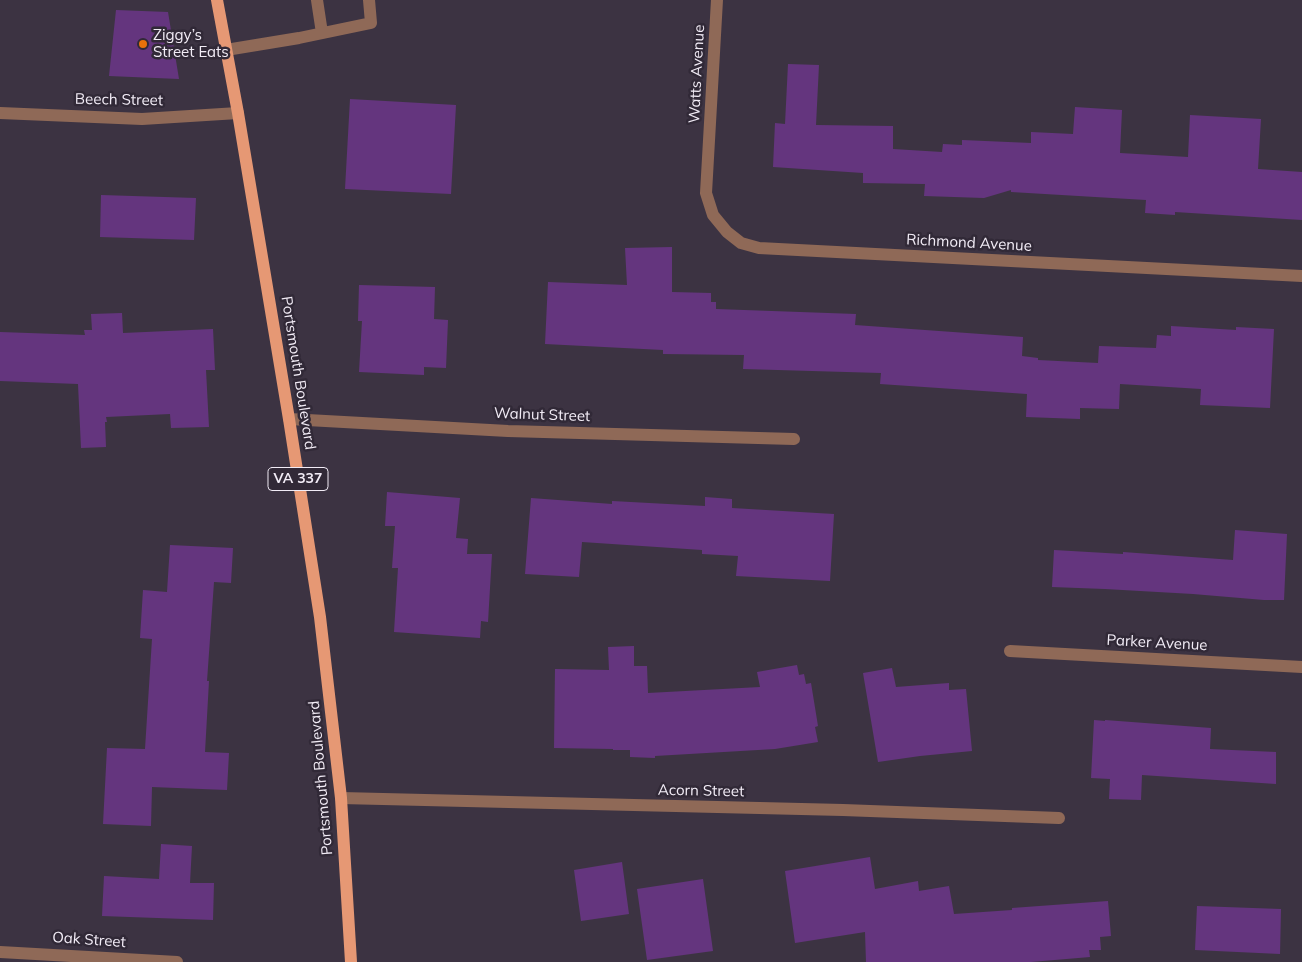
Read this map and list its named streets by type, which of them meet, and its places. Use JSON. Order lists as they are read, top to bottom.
{
  "streets": {
    "main road": ["Portsmouth Boulevard", "VA 337"],
    "street": [
      "Watts Avenue",
      "Beech Street",
      "Richmond Avenue",
      "Walnut Street",
      "Parker Avenue",
      "Acorn Street",
      "Oak Street"
    ]
  },
  "crossings": [
    ["Watts Avenue", "Richmond Avenue"],
    ["Beech Street", "Portsmouth Boulevard"],
    ["Portsmouth Boulevard", "Walnut Street"],
    ["Portsmouth Boulevard", "Acorn Street"]
  ],
  "places": ["Ziggy’s Street Eats"]
}
